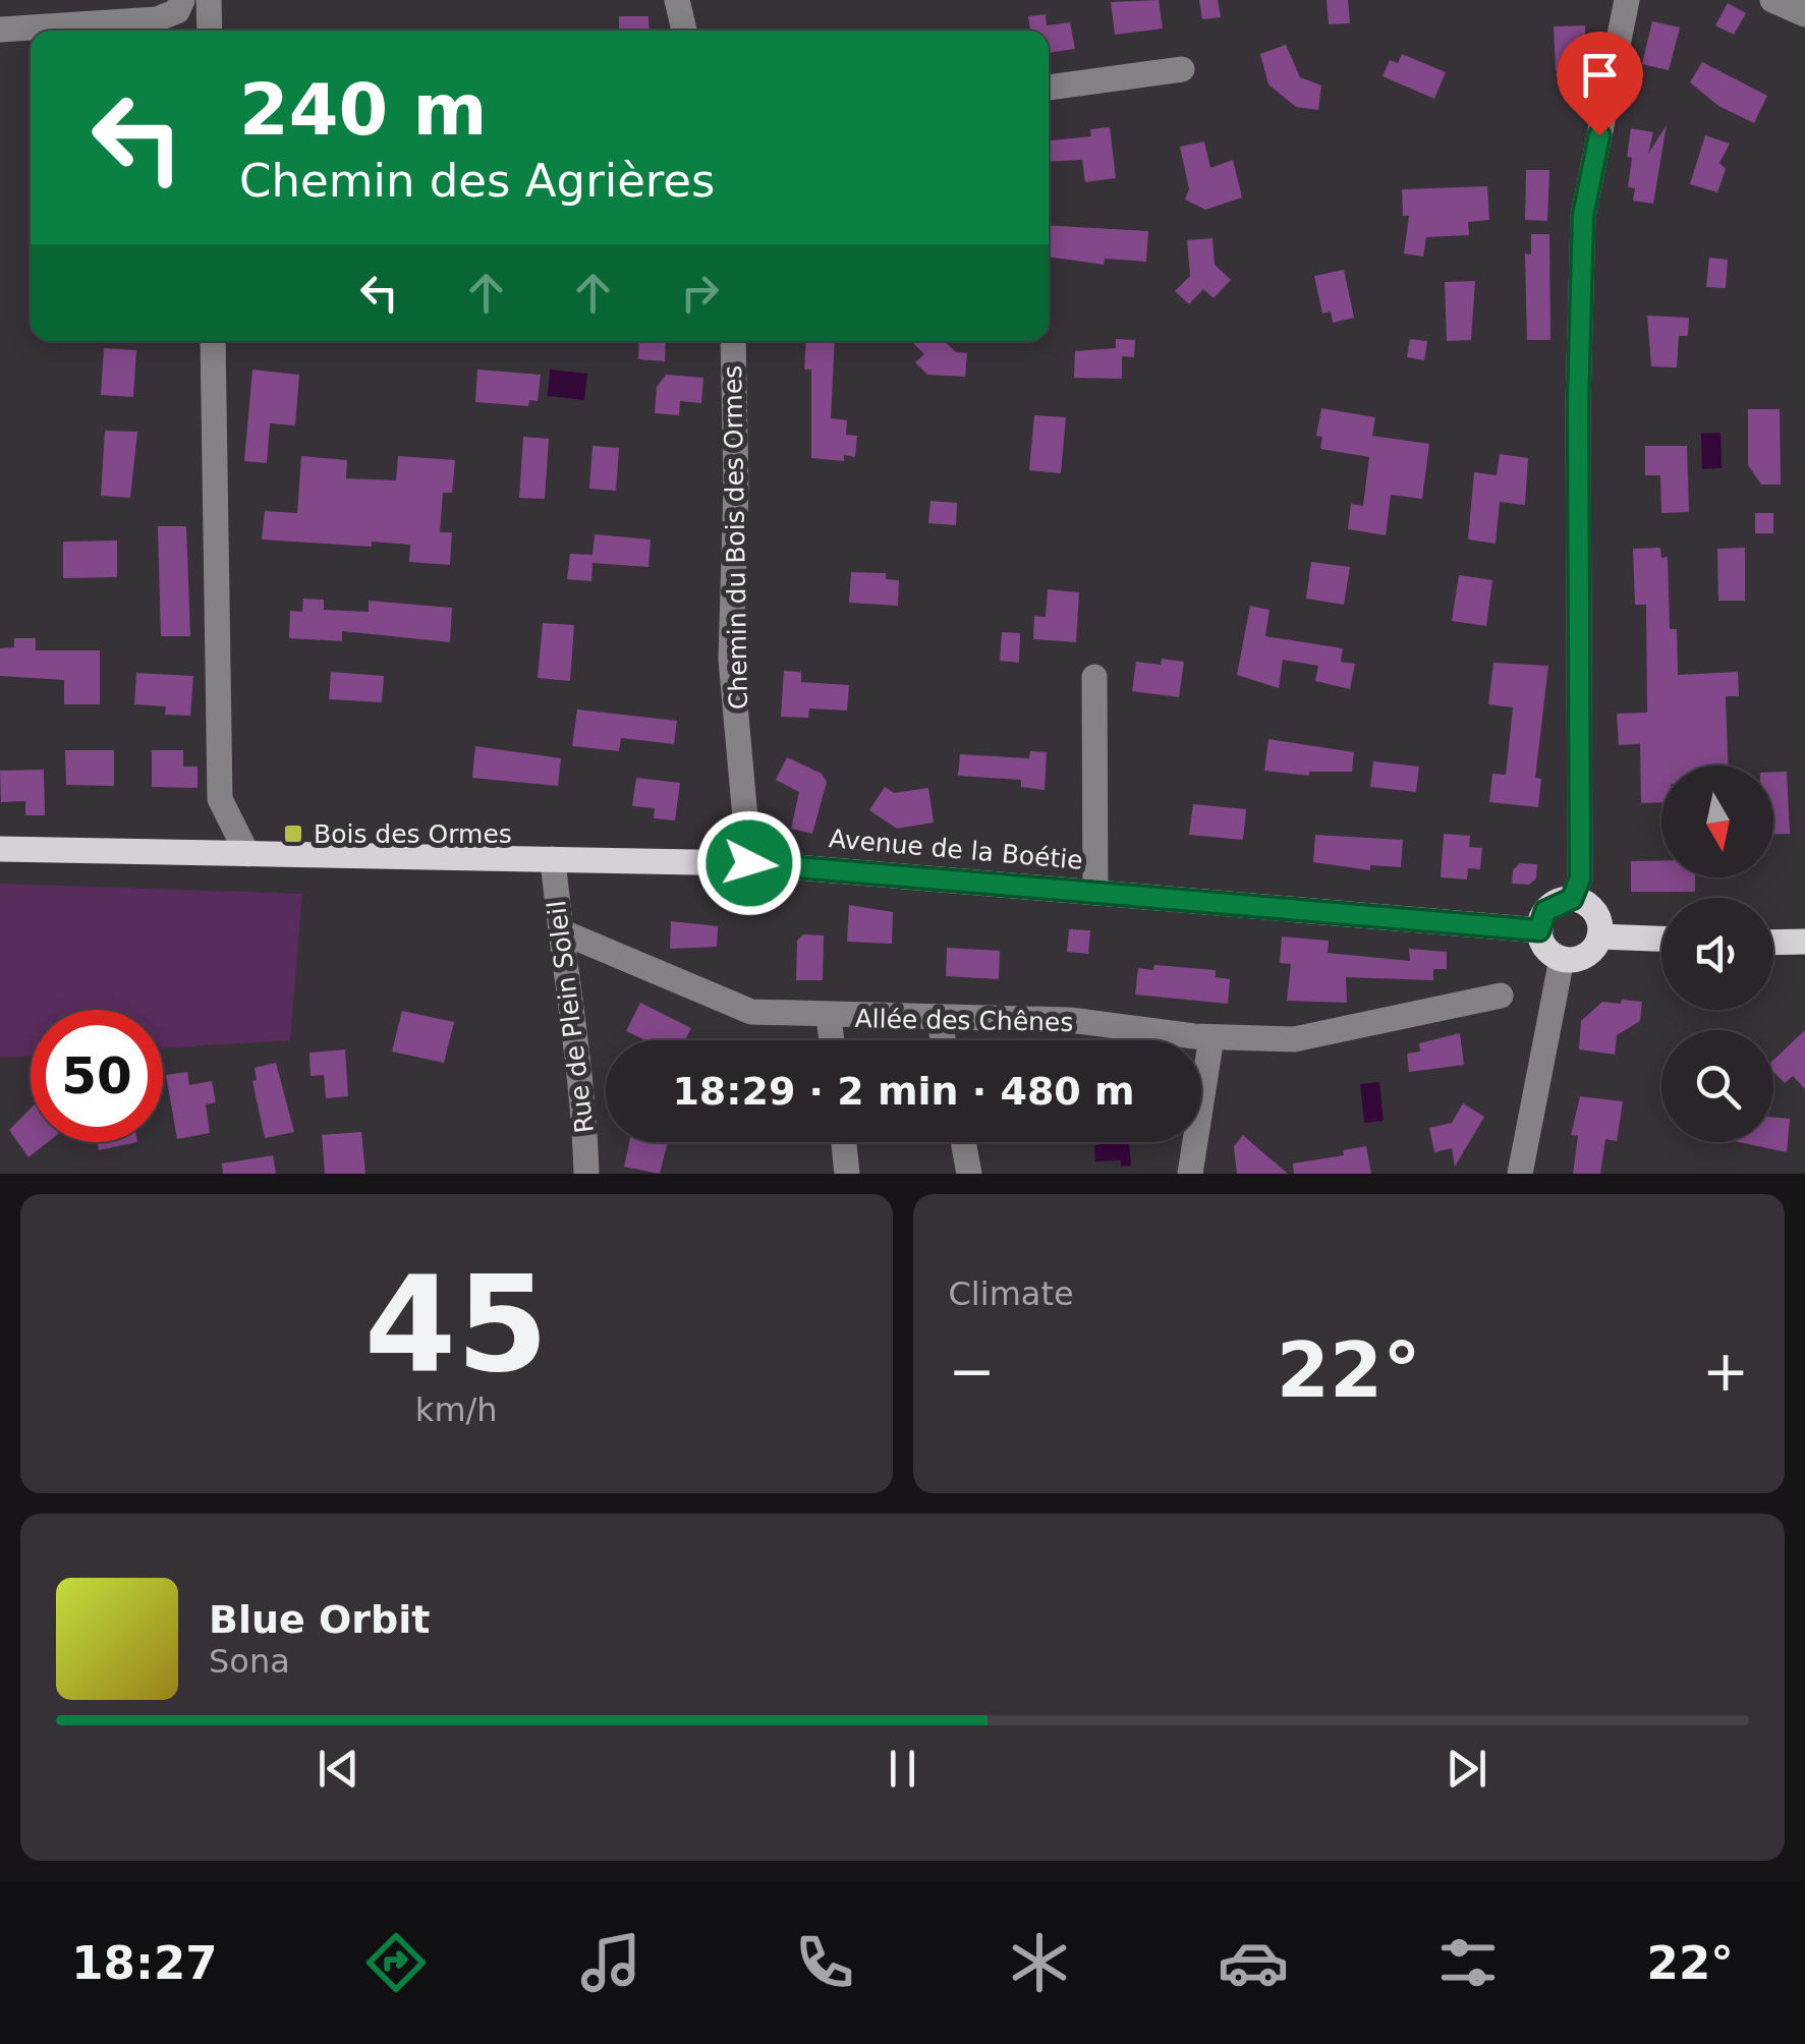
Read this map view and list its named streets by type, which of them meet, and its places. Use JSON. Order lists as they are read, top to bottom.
{
  "streets": {
    "main road": ["Avenue de la Boétie"],
    "street": ["Chemin du Bois des Ormes", "Rue de Plein Soleil", "Allée des Chênes"]
  },
  "crossings": [
    ["Chemin du Bois des Ormes", "Avenue de la Boétie"],
    ["Avenue de la Boétie", "Rue de Plein Soleil"],
    ["Rue de Plein Soleil", "Allée des Chênes"]
  ],
  "places": {
    "transit": ["Bois des Ormes"]
  },
  "north": "bottom",
  "page": {
    "turn": ["240 m", "Chemin des Agrières"],
    "limit": "50",
    "trip": "18:29 · 2 min · 480 m",
    "tile": [
      ["45", "km/h"],
      "Climate"
    ],
    "heat": ["−", "22°", "+"],
    "song": ["Blue Orbit", "Sona"],
    "tabs": ["18:27", "22°"]
  }
}
